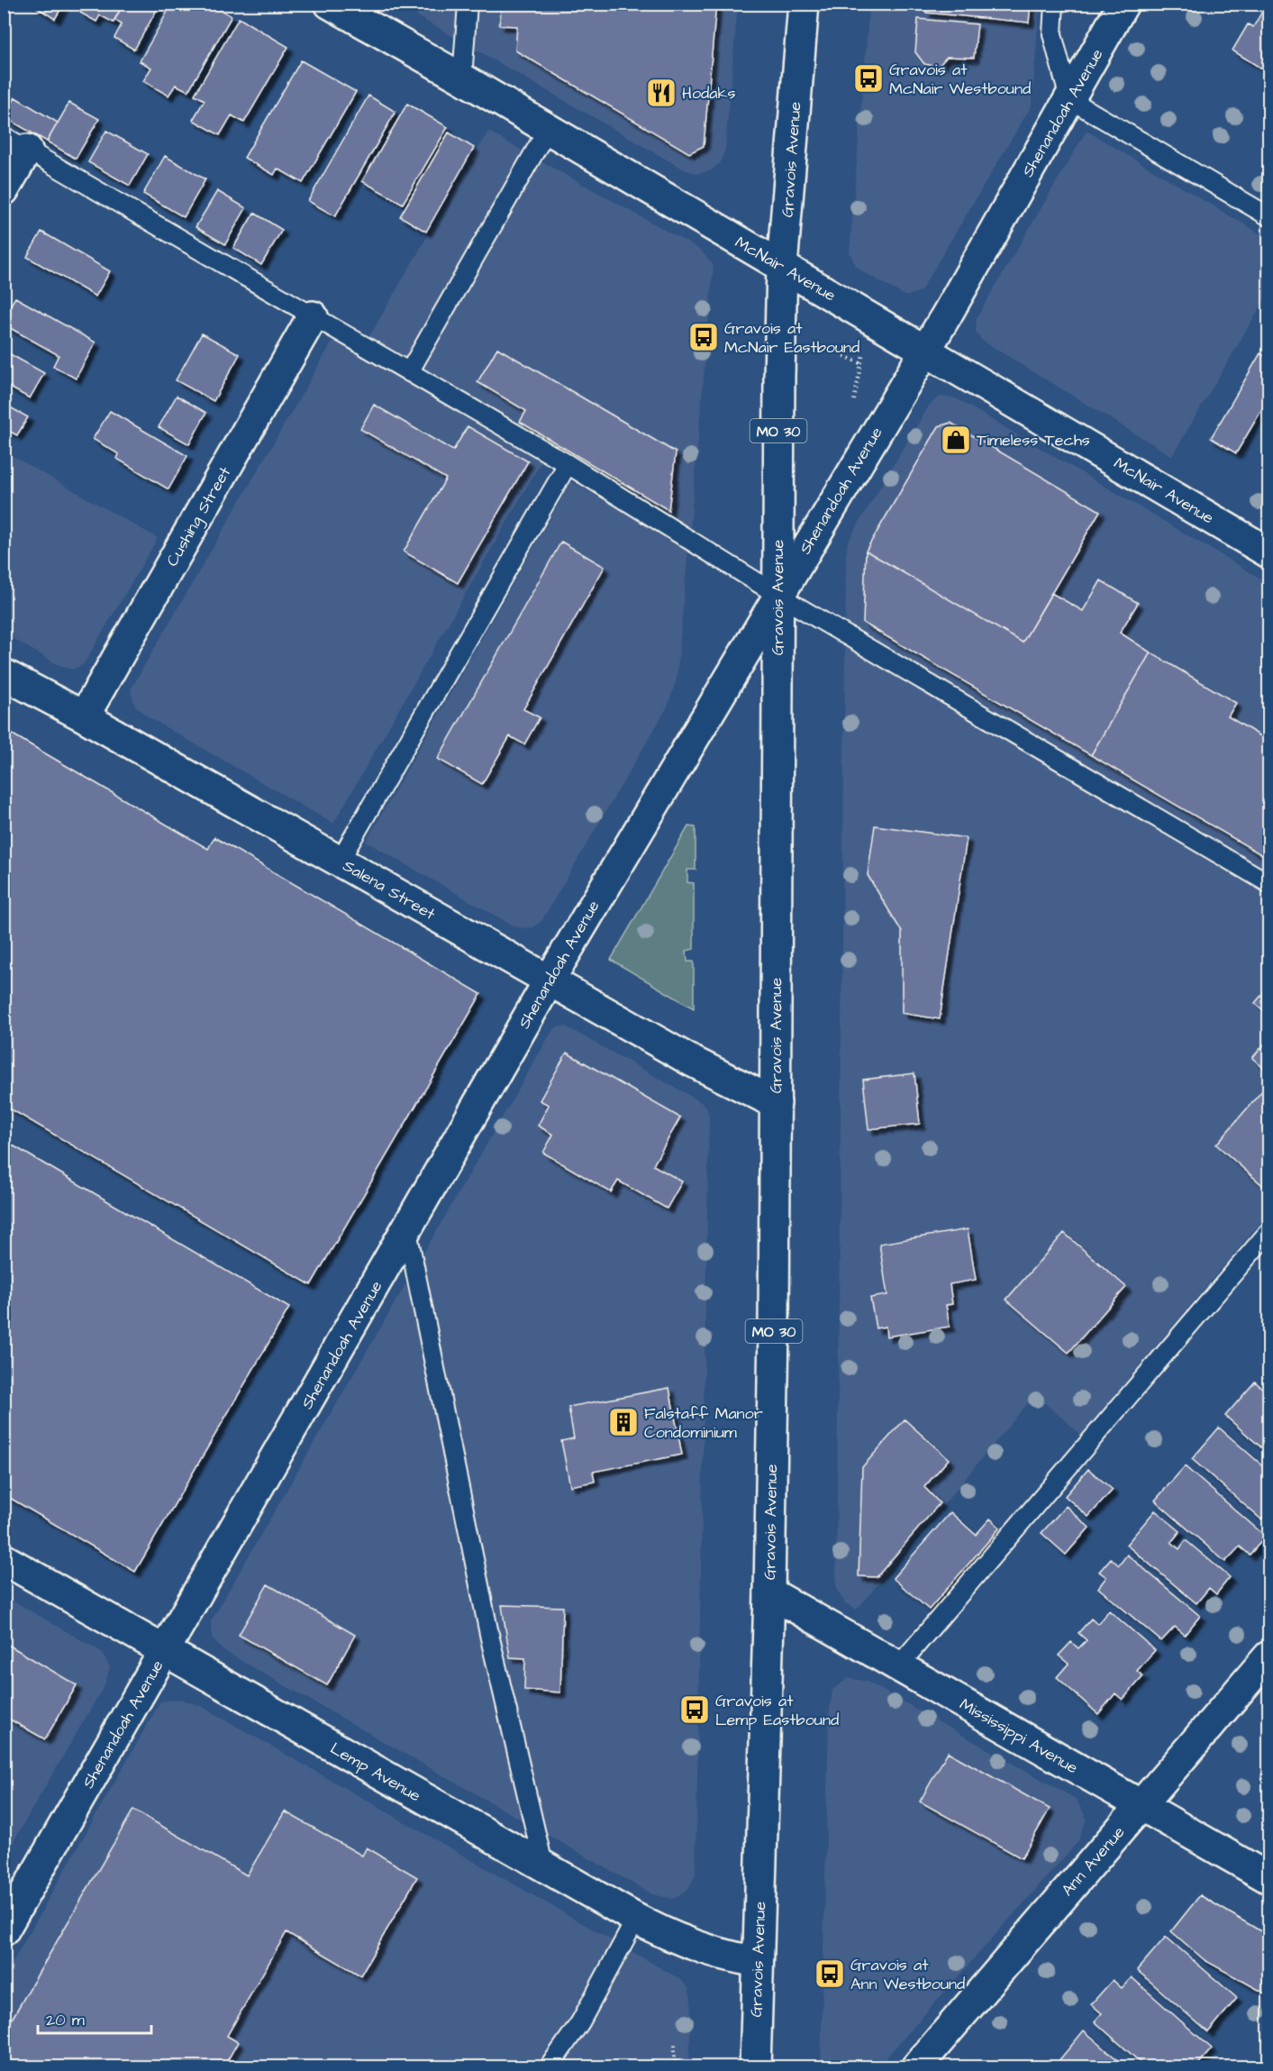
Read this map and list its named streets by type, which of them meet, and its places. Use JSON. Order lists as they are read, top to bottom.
{
  "streets": {
    "street": [
      "Shenandoah Avenue",
      "Gravois Avenue",
      "McNair Avenue",
      "MO 30",
      "Cushing Street",
      "Salena Street",
      "Mississippi Avenue",
      "Lemp Avenue",
      "Ann Avenue"
    ]
  },
  "crossings": [
    ["Shenandoah Avenue", "Gravois Avenue"],
    ["Shenandoah Avenue", "McNair Avenue"],
    ["Shenandoah Avenue", "Salena Street"],
    ["Shenandoah Avenue", "Lemp Avenue"],
    ["Gravois Avenue", "McNair Avenue"],
    ["Gravois Avenue", "Salena Street"],
    ["Gravois Avenue", "Mississippi Avenue"],
    ["Gravois Avenue", "Lemp Avenue"],
    ["Cushing Street", "Salena Street"],
    ["Mississippi Avenue", "Ann Avenue"]
  ],
  "places": {
    "bus stop": [
      "Gravois at McNair Westbound",
      "Gravois at McNair Eastbound",
      "Gravois at Lemp Eastbound",
      "Gravois at Ann Westbound"
    ],
    "restaurant": ["Hodaks"],
    "shop": ["Timeless Techs"],
    "building": ["Falstaff Manor Condominium"]
  },
  "scale_bar": "20 m"
}
